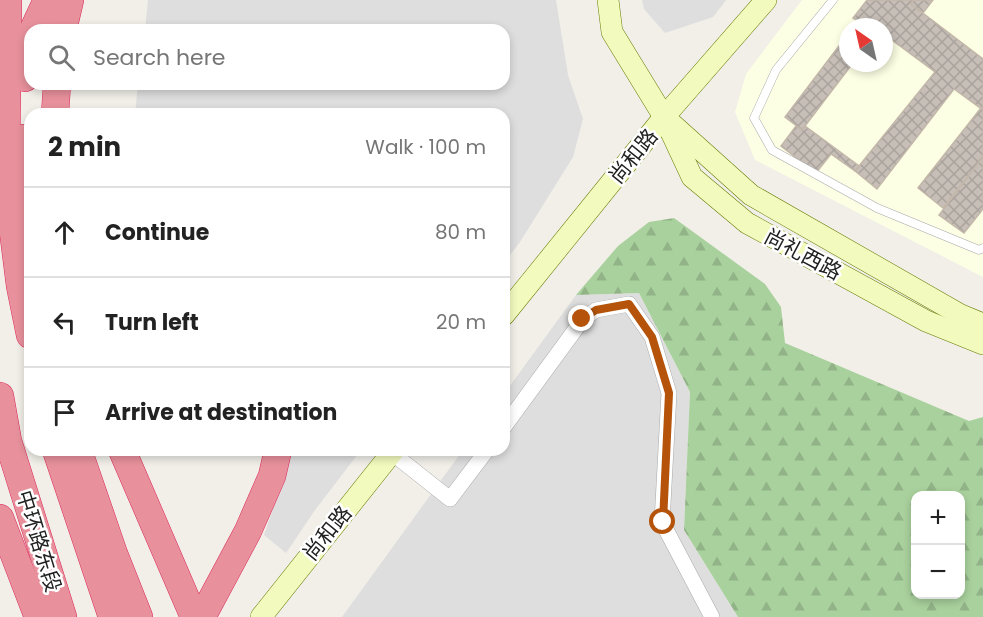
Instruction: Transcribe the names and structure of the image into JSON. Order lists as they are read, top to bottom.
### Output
{
  "streets": {
    "highway": ["中环路东段"],
    "street": ["尚和路", "尚礼西路"]
  },
  "crossings": [
    ["尚和路", "尚礼西路"]
  ],
  "north": "top left",
  "page": {
    "search": "Search here",
    "heading": ["2 min", "Walk · 100 m"],
    "list": [
      ["Continue", "80 m"],
      ["Turn left", "20 m"],
      "Arrive at destination"
    ],
    "map_buttons": ["+", "−"]
  }
}
